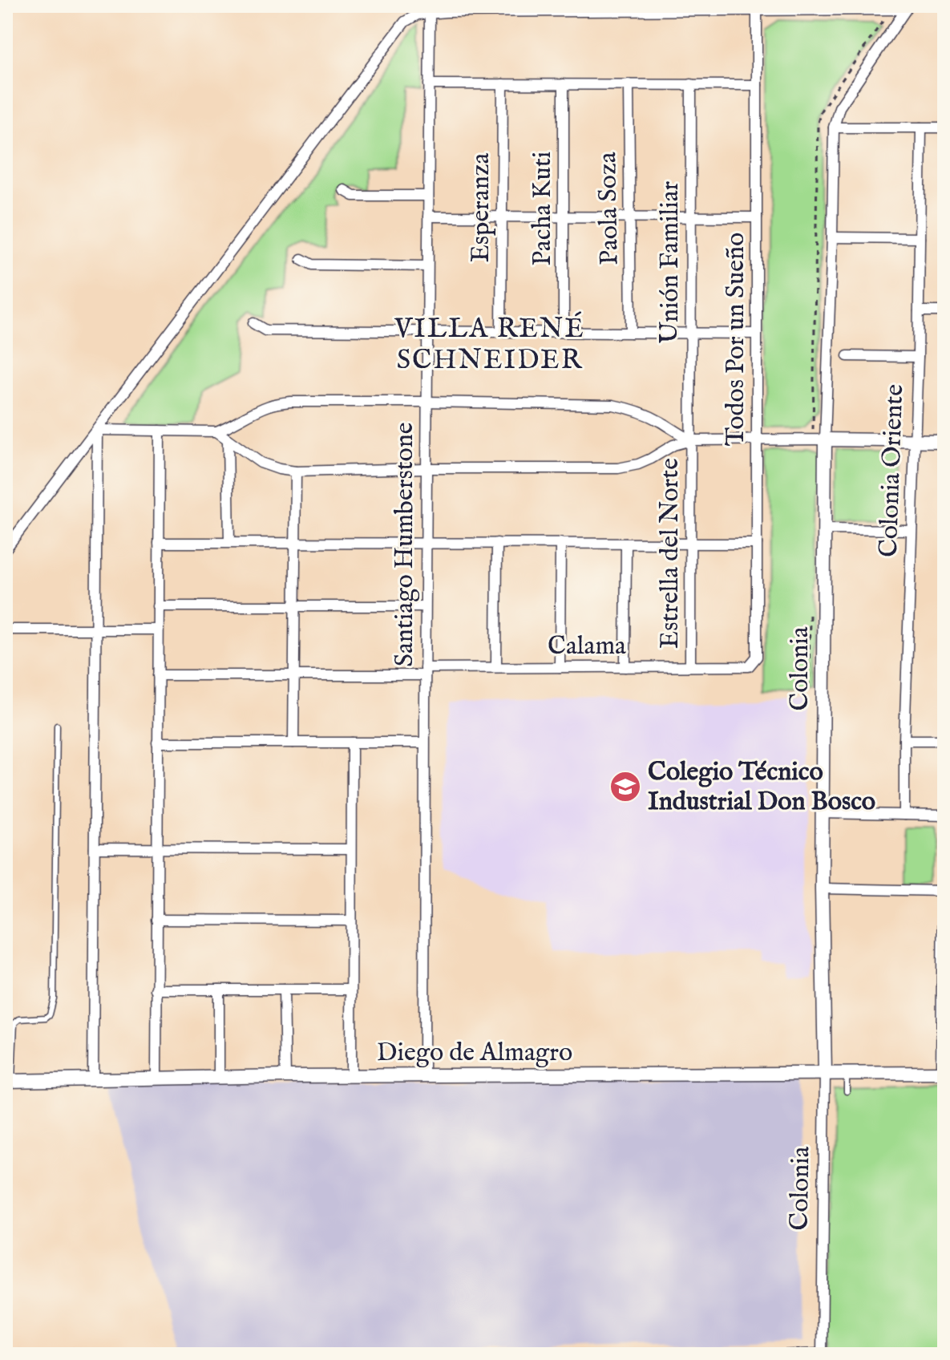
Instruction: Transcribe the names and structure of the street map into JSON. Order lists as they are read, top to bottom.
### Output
{
  "streets": {
    "street": [
      "Esperanza",
      "Pacha Kuti",
      "Paola Soza",
      "Unión Familiar",
      "Todos Por un Sueño",
      "Colonia Oriente",
      "Santiago Humberstone",
      "Estrella del Norte",
      "Calama",
      "Colonia",
      "Diego de Almagro"
    ]
  },
  "crossings": [
    ["Unión Familiar", "Estrella del Norte"],
    ["Todos Por un Sueño", "Calama"],
    ["Santiago Humberstone", "Calama"],
    ["Santiago Humberstone", "Diego de Almagro"],
    ["Estrella del Norte", "Calama"],
    ["Colonia", "Diego de Almagro"]
  ],
  "districts": ["VILLA RENÉ SCHNEIDER"],
  "places": {
    "school or university": ["Colegio Técnico Industrial Don Bosco"]
  }
}
